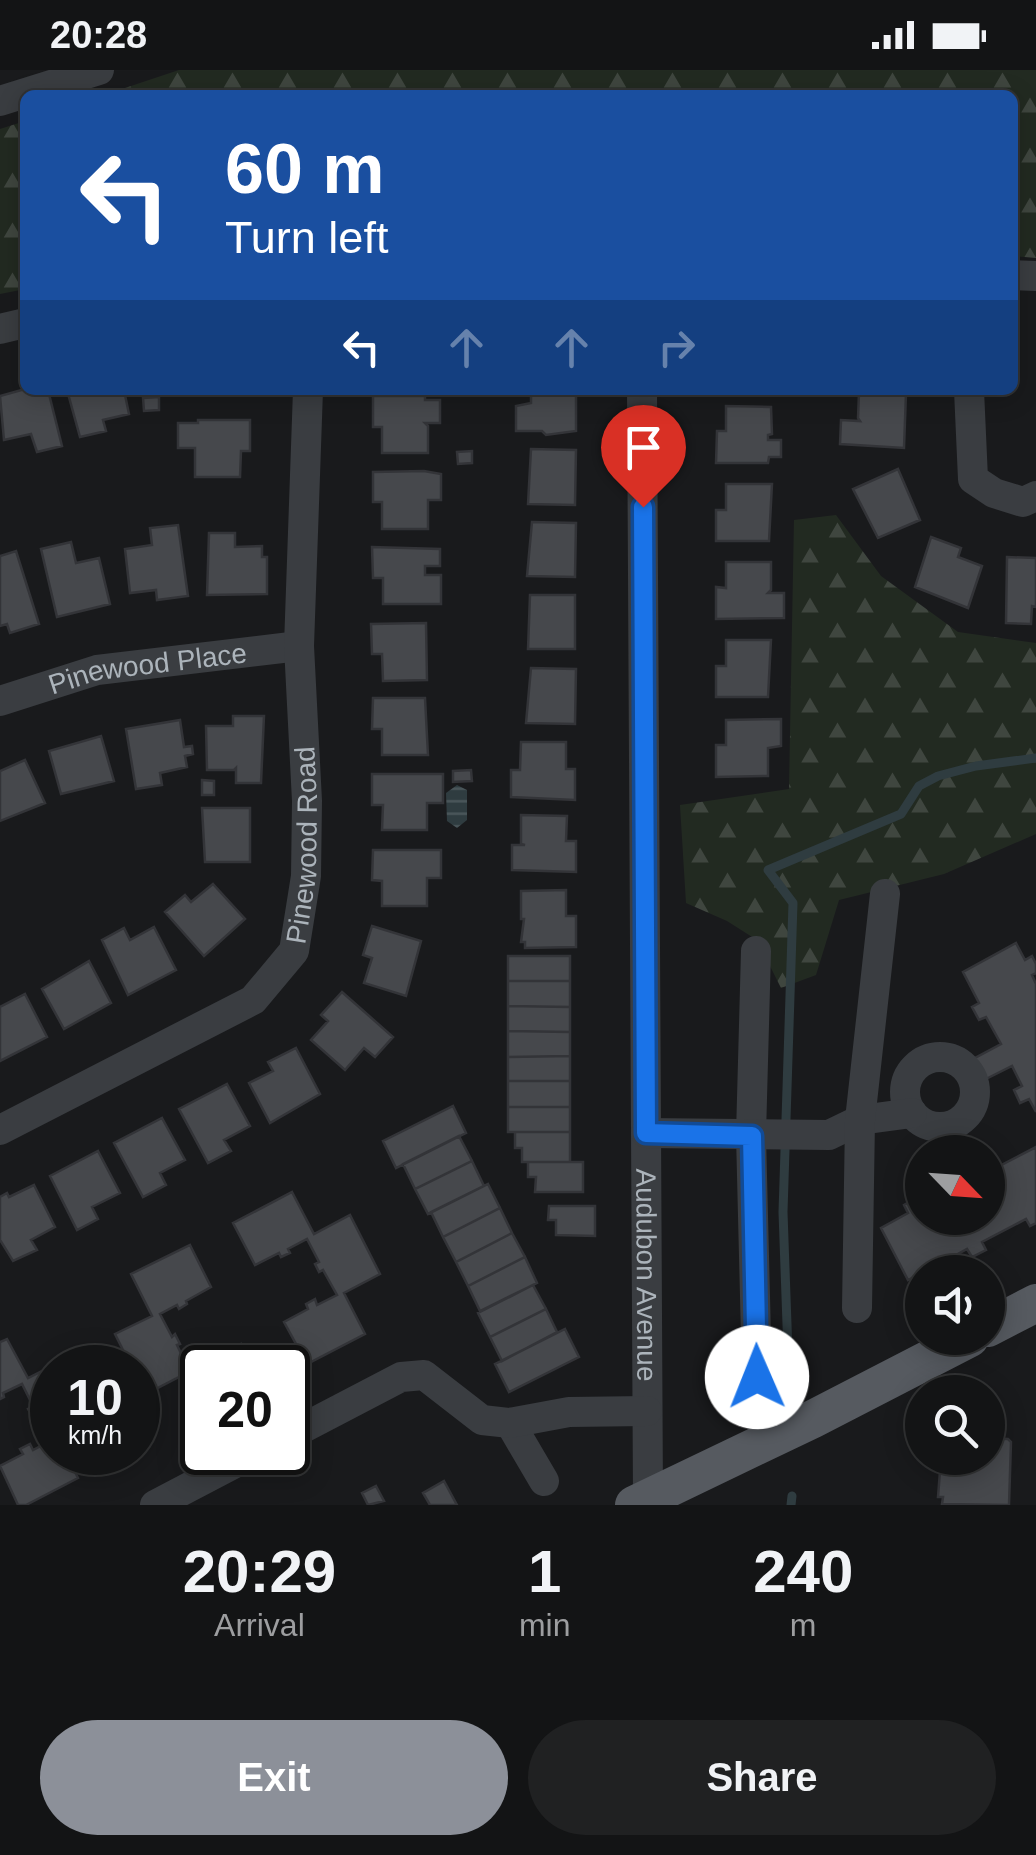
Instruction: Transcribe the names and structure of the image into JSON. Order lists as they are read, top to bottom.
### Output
{
  "streets": {
    "street": ["Pinewood Place", "Pinewood Road", "Audubon Avenue"]
  },
  "crossings": [
    ["Pinewood Place", "Pinewood Road"]
  ],
  "north": "bottom right",
  "page": {
    "status": "20:28",
    "turn": ["60 m", "Turn left"],
    "speed": "10 km/h",
    "limit": "20",
    "eta": [
      "20:29",
      "Arrival",
      "1",
      "min",
      "240",
      "m"
    ],
    "buttons": ["Exit", "Share"]
  }
}
